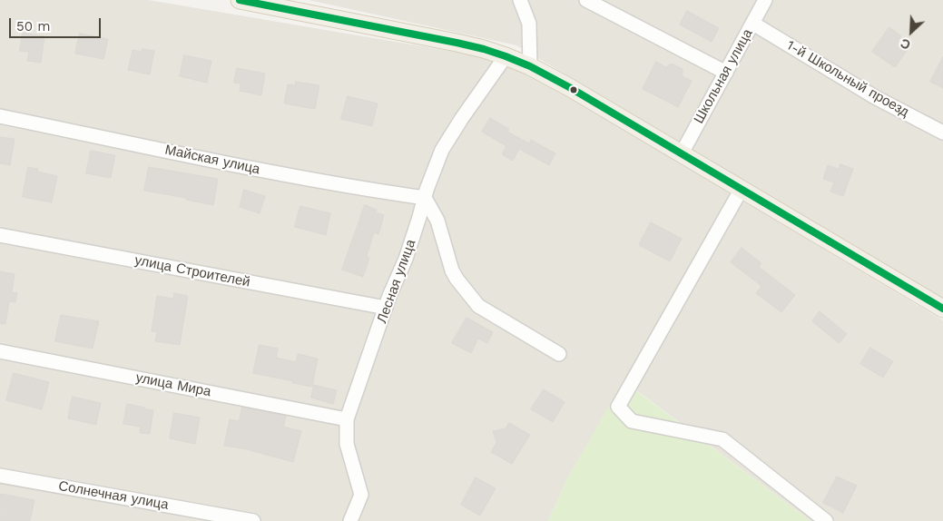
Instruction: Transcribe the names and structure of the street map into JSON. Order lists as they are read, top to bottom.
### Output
{
  "streets": {
    "street": [
      "Школьная улица",
      "1-й Школьный проезд",
      "Майская улица",
      "улица Строителей",
      "Лесная улица",
      "улица Мира",
      "Солнечная улица"
    ]
  },
  "crossings": [
    ["Школьная улица", "1-й Школьный проезд"],
    ["Майская улица", "Лесная улица"],
    ["улица Строителей", "Лесная улица"],
    ["Лесная улица", "улица Мира"]
  ],
  "scale_bar": "50 m",
  "north": "bottom left"
}
